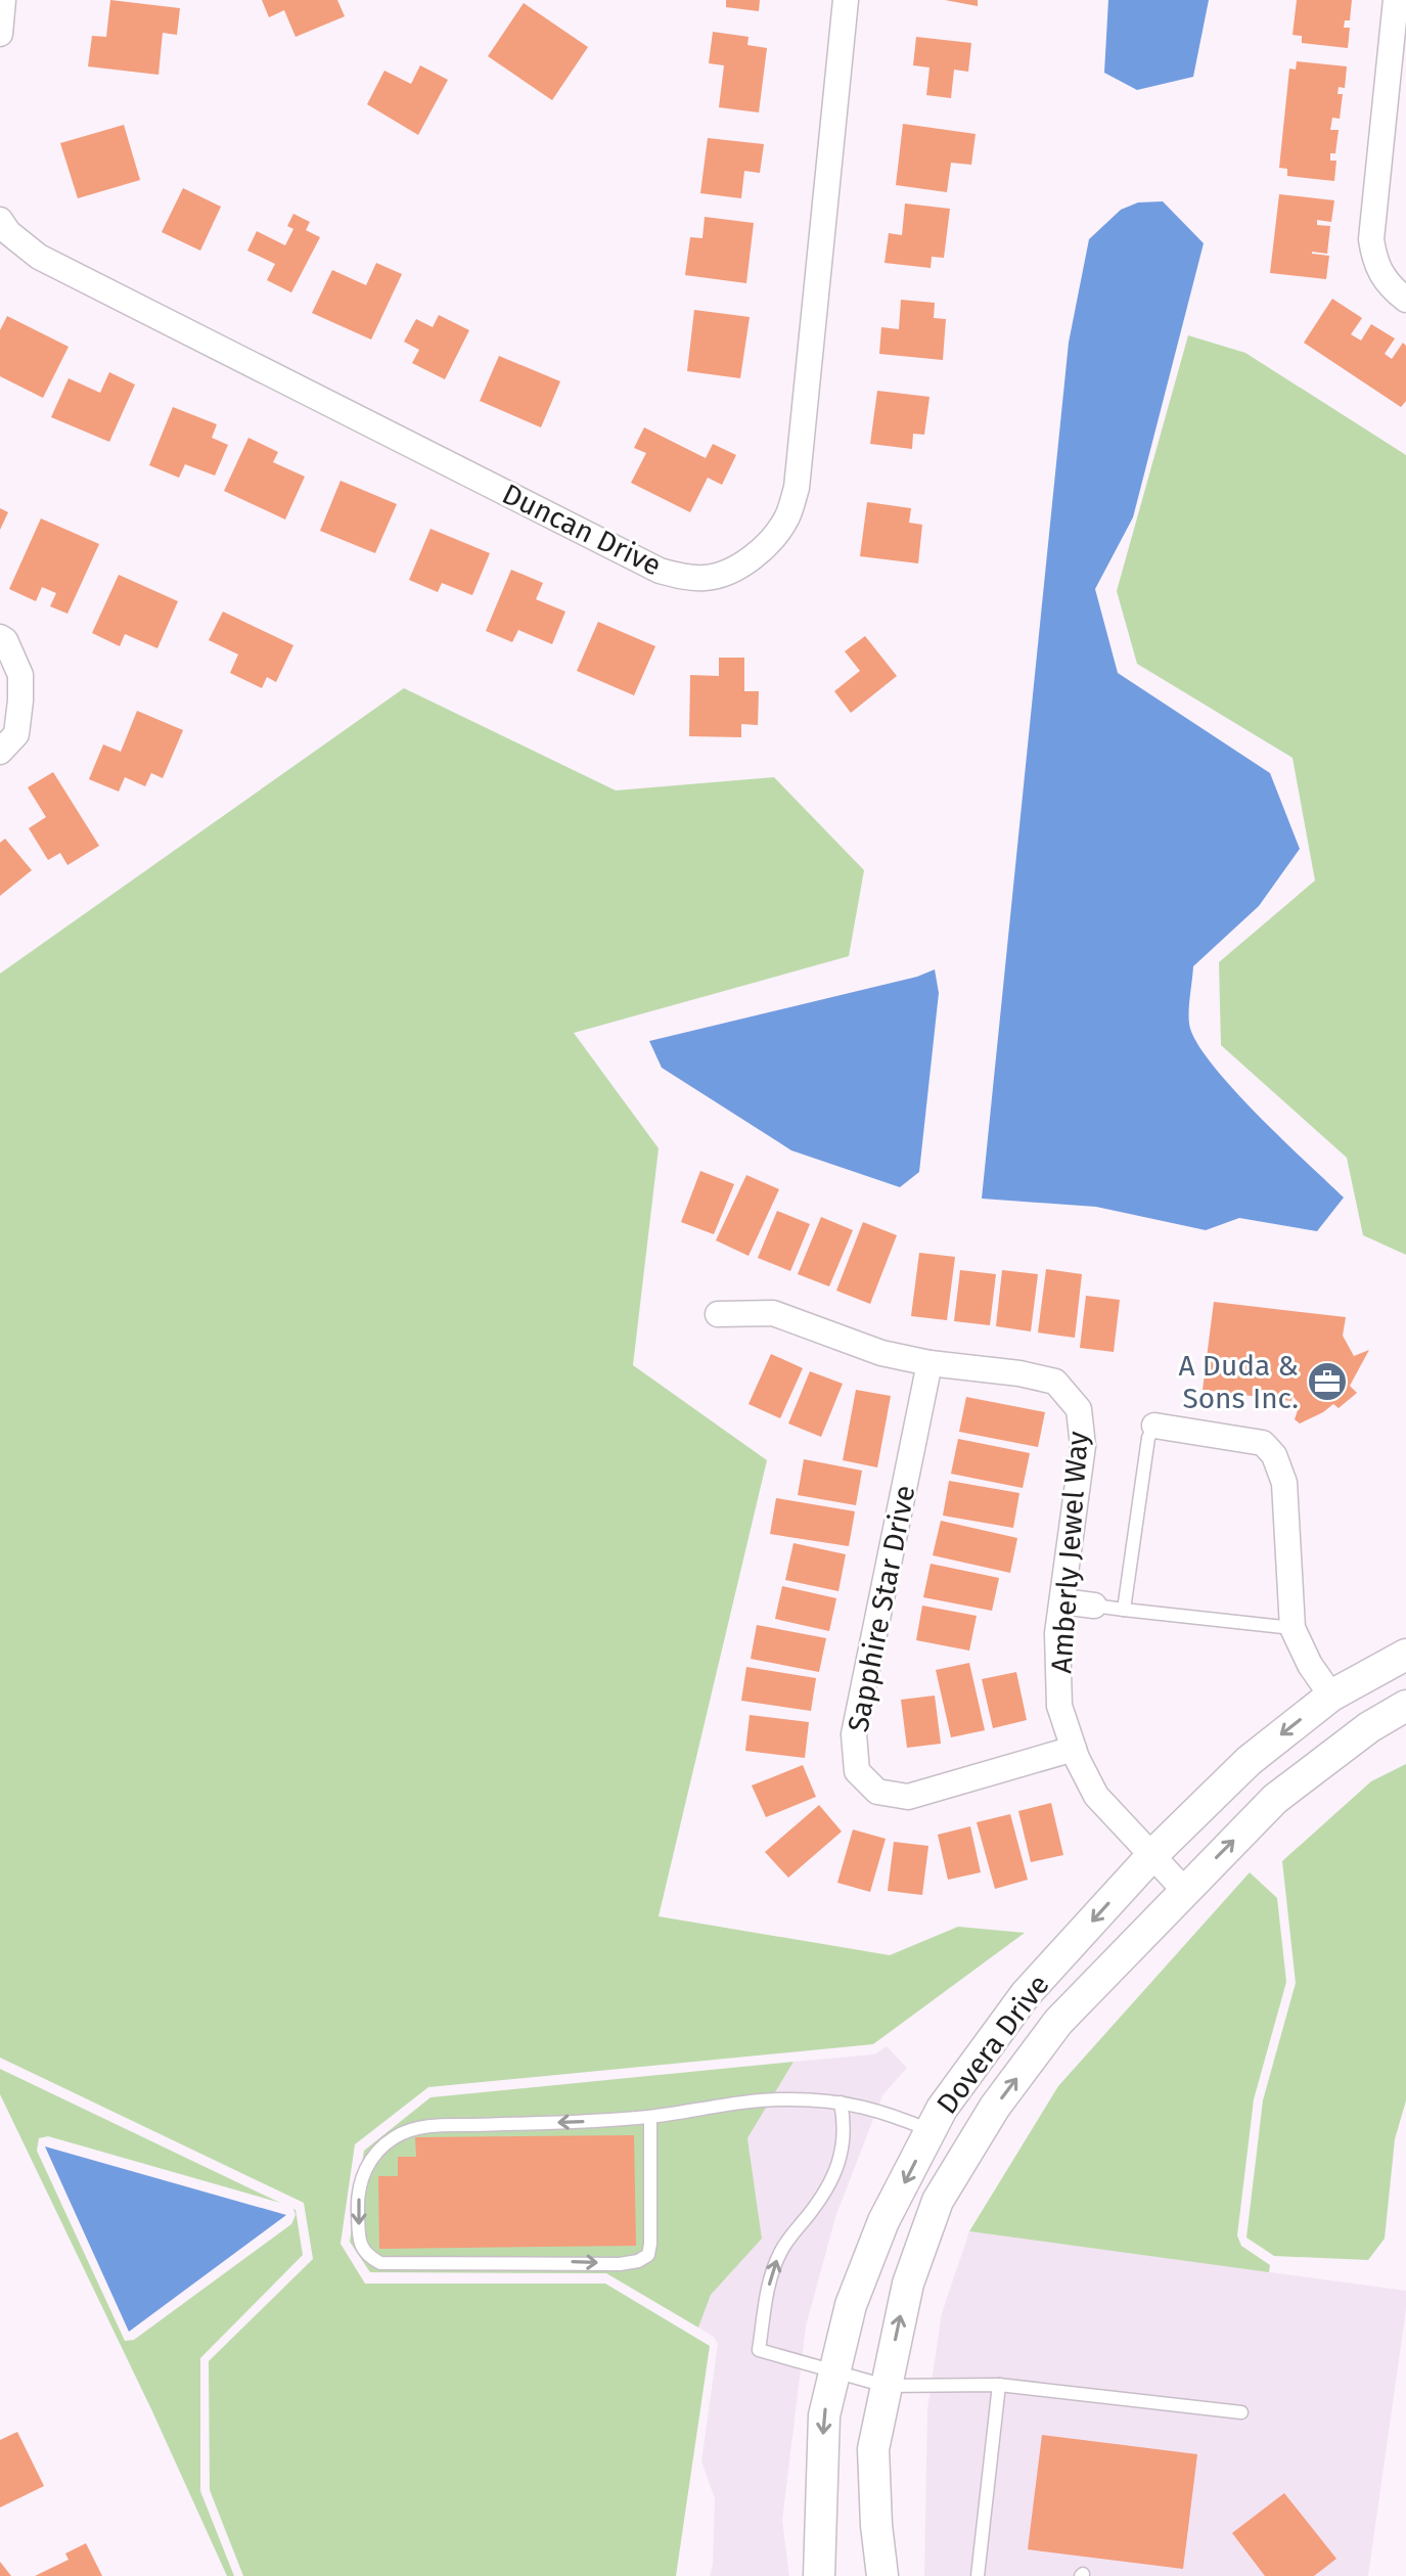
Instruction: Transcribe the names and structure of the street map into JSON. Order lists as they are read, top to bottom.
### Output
{
  "streets": {
    "street": [
      "Duncan Drive",
      "Amberly Jewel Way",
      "Sapphire Star Drive",
      "Dovera Drive"
    ]
  },
  "crossings": [
    ["Amberly Jewel Way", "Sapphire Star Drive"],
    ["Amberly Jewel Way", "Dovera Drive"]
  ],
  "places": {
    "office": ["A Duda & Sons Inc."]
  }
}
